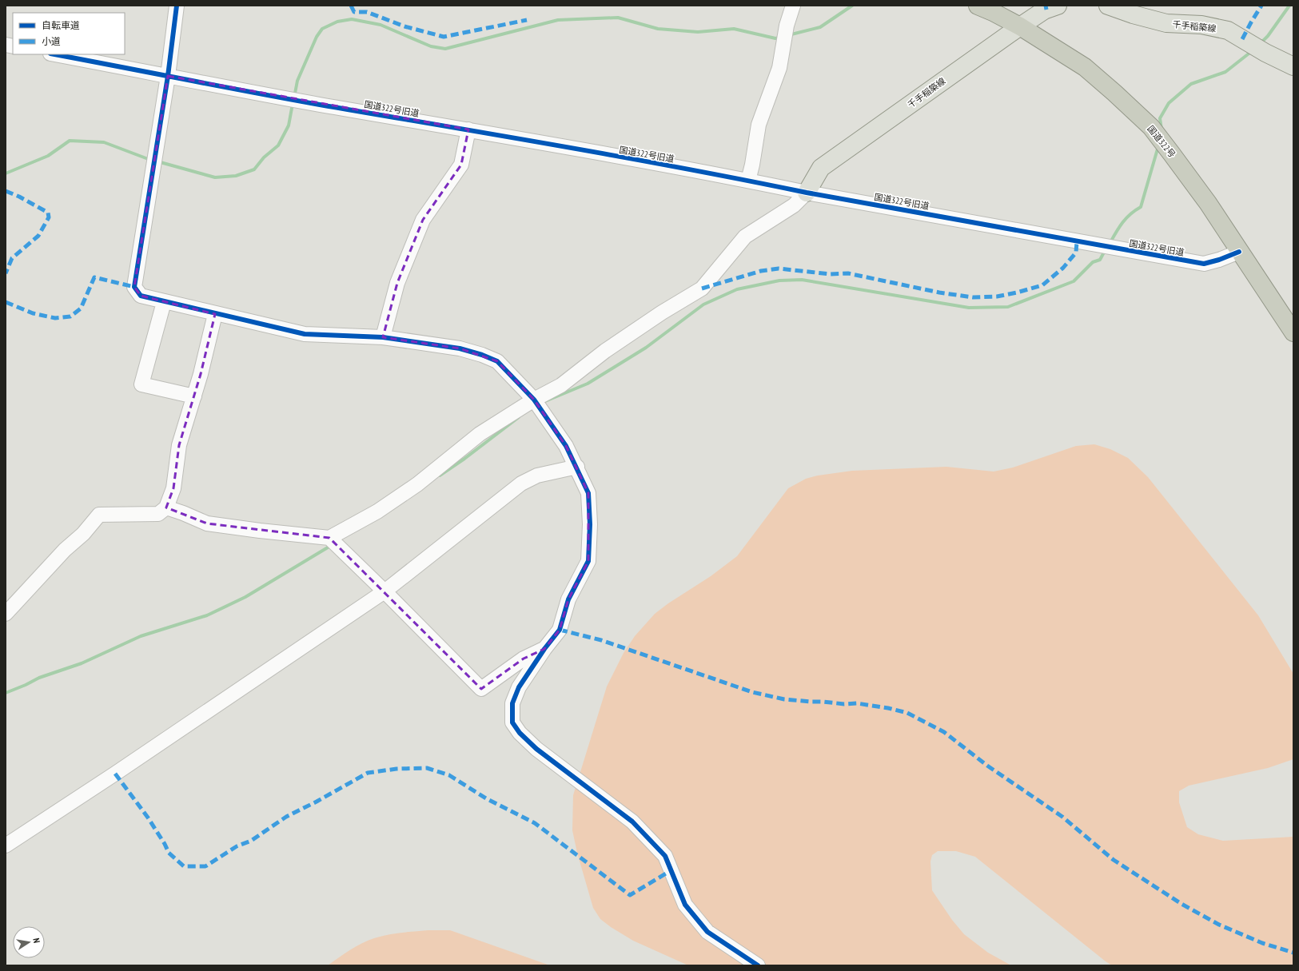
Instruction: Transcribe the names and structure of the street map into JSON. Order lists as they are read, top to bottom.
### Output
{
  "streets": {
    "highway": ["国道322号"],
    "main road": ["千手稲築線"],
    "street": ["国道322号旧道"]
  },
  "crossings": [
    ["千手稲築線", "国道322号旧道"],
    ["千手稲築線", "国道322号"],
    ["国道322号旧道", "国道322号"]
  ],
  "legend": ["自転車道", "小道"],
  "north": "right"
}
